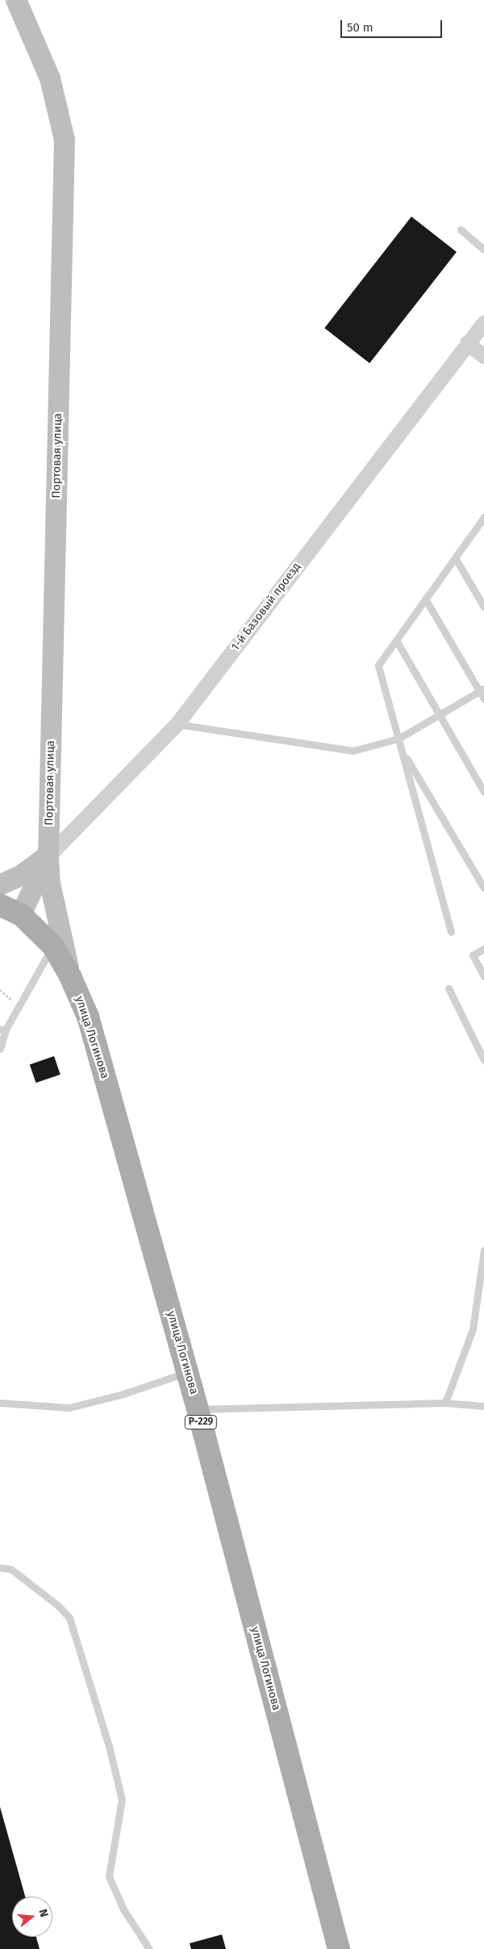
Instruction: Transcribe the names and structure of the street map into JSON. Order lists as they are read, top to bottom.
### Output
{
  "streets": {
    "main road": ["улица Логинова", "Р-229"],
    "street": ["Портовая улица", "1-й Базовый проезд"]
  },
  "crossings": [
    ["Портовая улица", "1-й Базовый проезд"],
    ["Портовая улица", "улица Логинова"]
  ],
  "scale_bar": "50 m",
  "north": "right"
}
